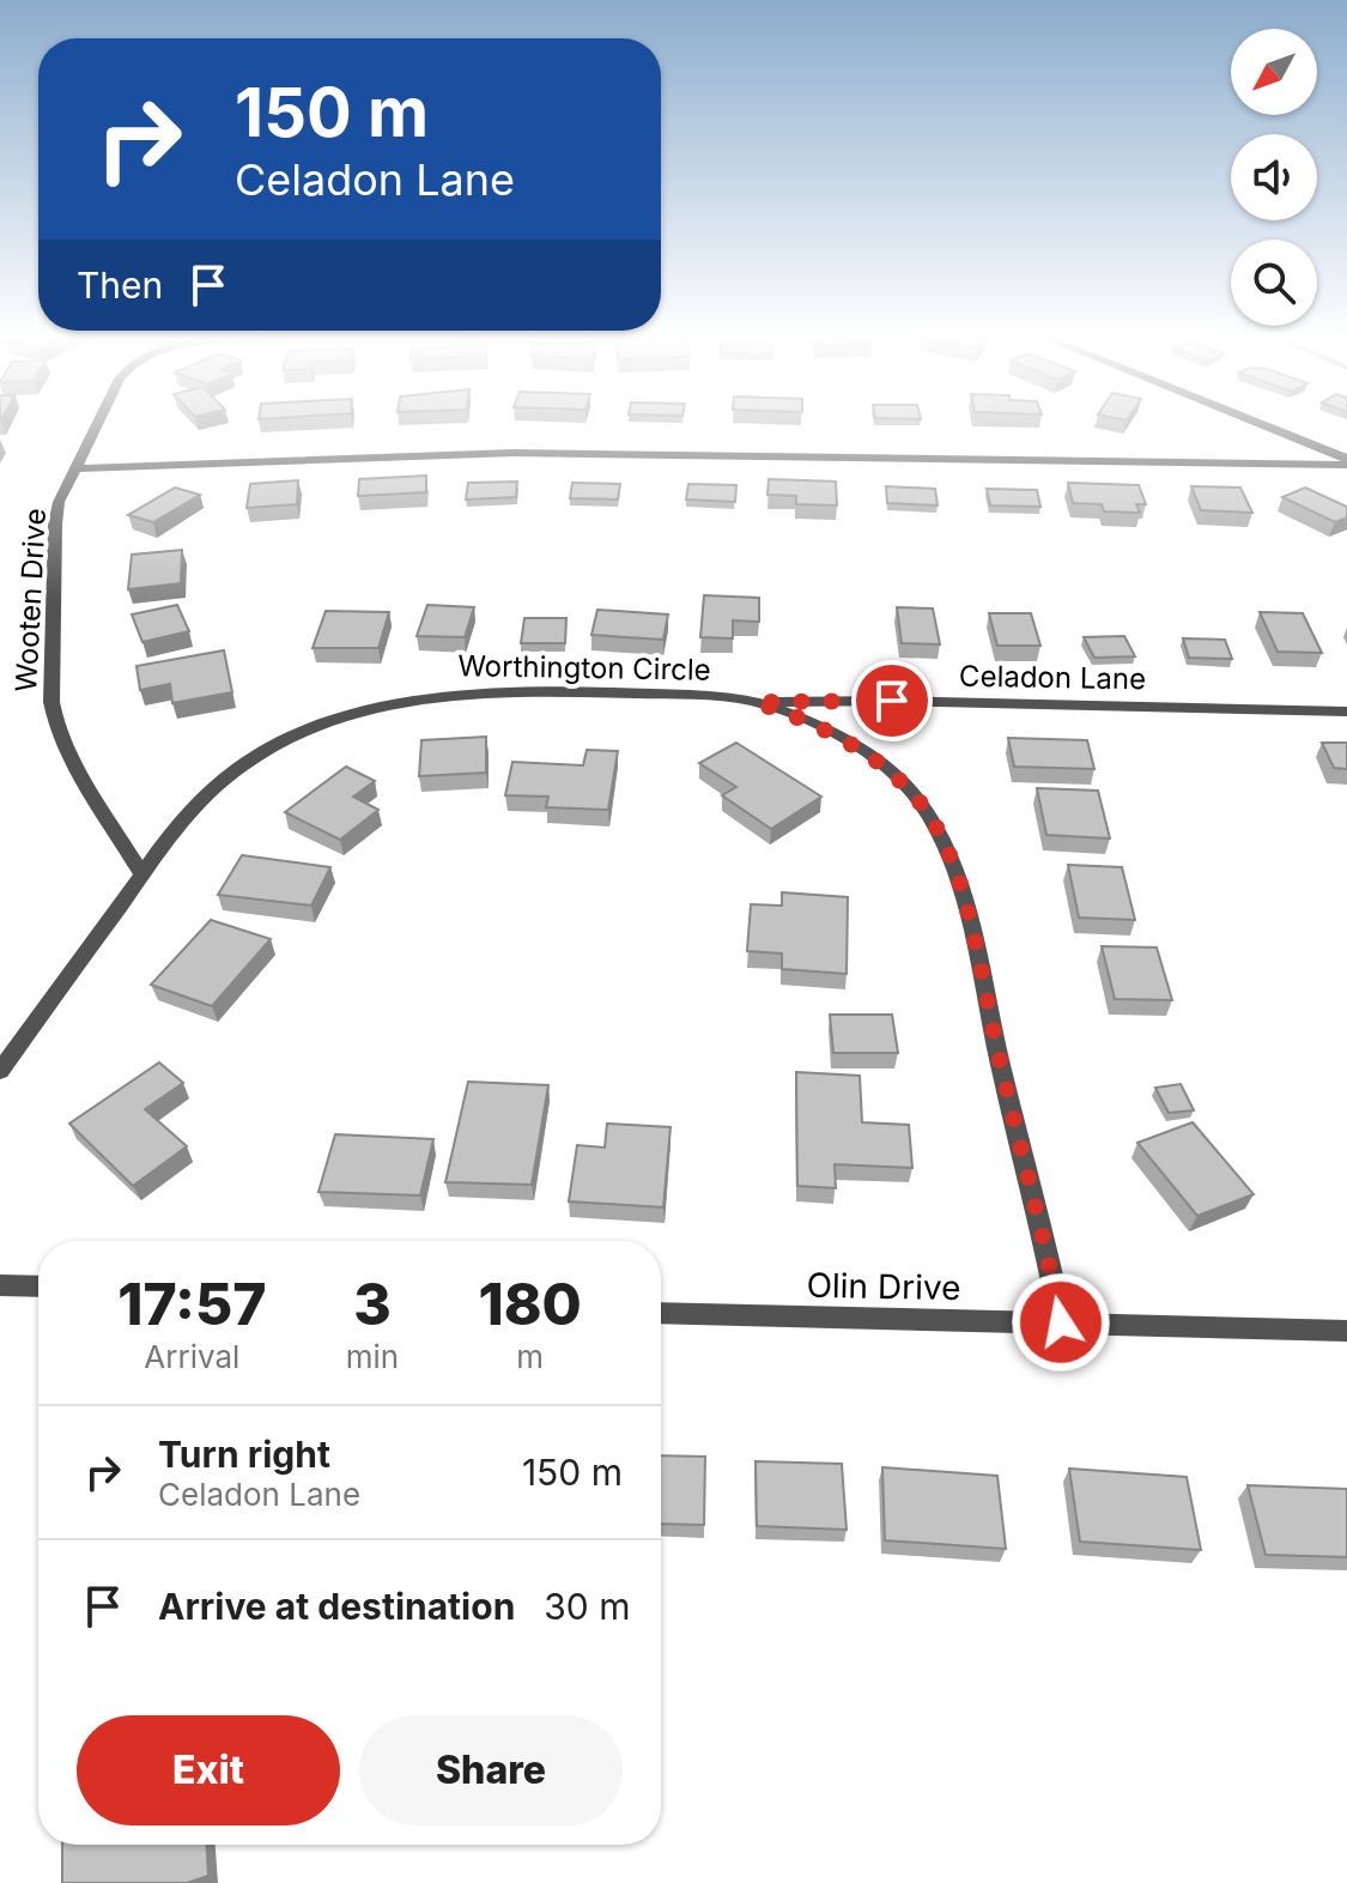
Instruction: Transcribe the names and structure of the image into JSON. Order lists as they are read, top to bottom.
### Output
{
  "streets": {
    "street": [
      "Wooten Drive",
      "Worthington Circle",
      "Celadon Lane",
      "Olin Drive"
    ]
  },
  "crossings": [
    ["Wooten Drive", "Worthington Circle"],
    ["Worthington Circle", "Celadon Lane"],
    ["Worthington Circle", "Olin Drive"]
  ],
  "north": "bottom left",
  "page": {
    "turn": ["150 m", "Celadon Lane"],
    "then": "Then",
    "eta": [
      "17:57",
      "Arrival",
      "3",
      "min",
      "180",
      "m"
    ],
    "list": [
      {
        "name": "Turn right",
        "note": "Celadon Lane",
        "value": "150 m"
      },
      {
        "name": "Arrive at destination",
        "value": "30 m"
      }
    ],
    "buttons": ["Exit", "Share"]
  }
}
